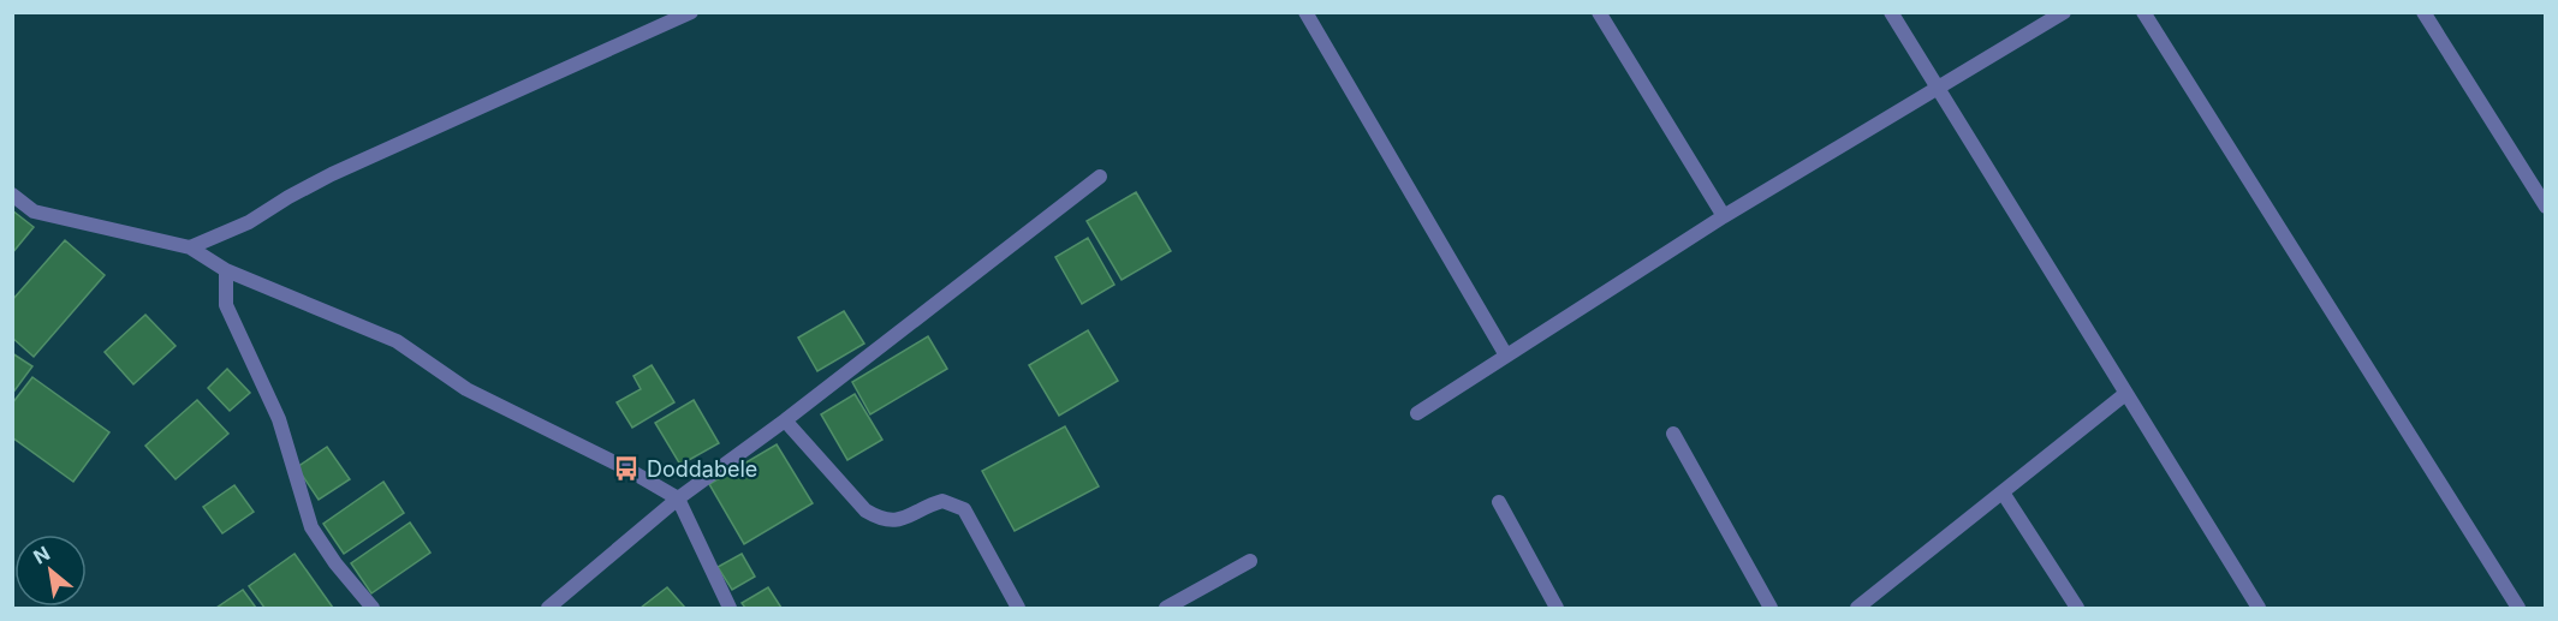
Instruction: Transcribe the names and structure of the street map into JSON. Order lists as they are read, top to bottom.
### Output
{
  "places": {
    "bus stop": ["Doddabele"]
  },
  "north": "top left"
}
